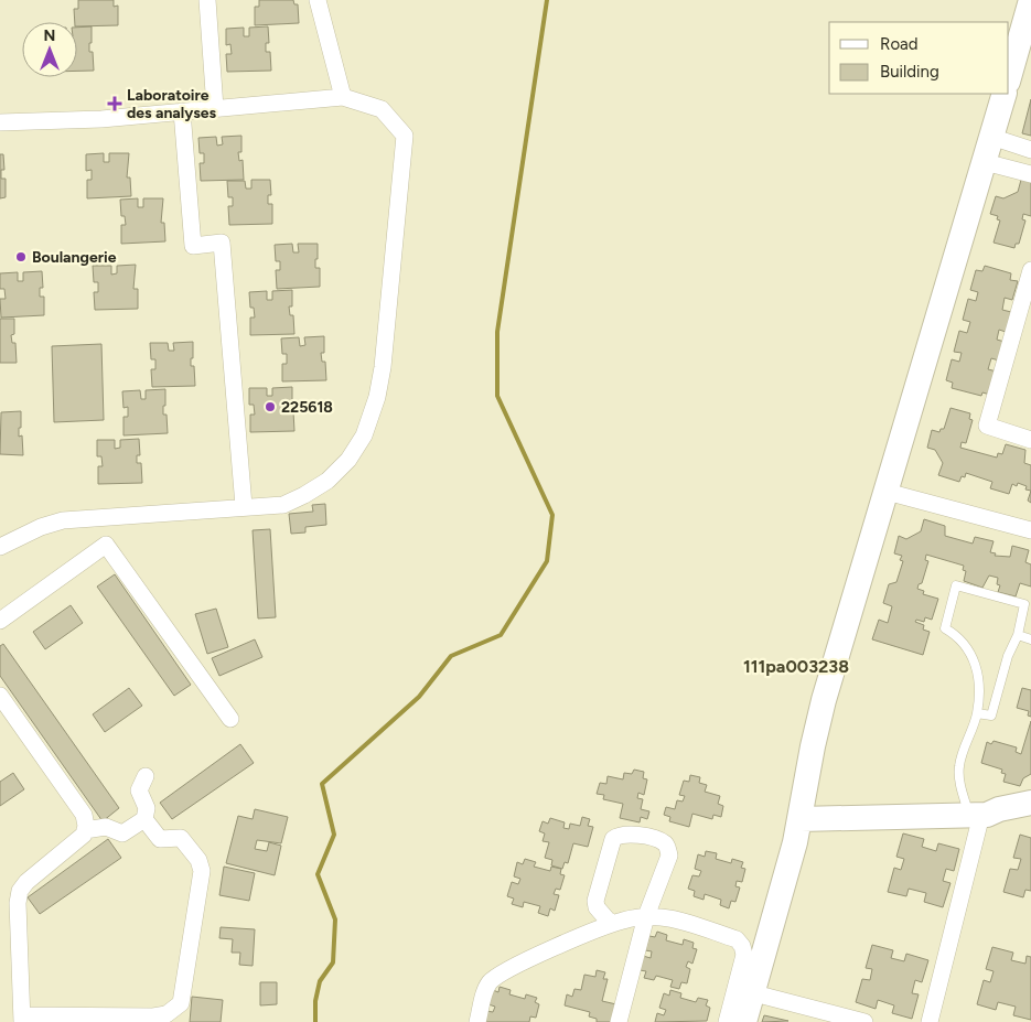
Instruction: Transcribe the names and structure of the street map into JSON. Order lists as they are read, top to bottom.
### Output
{
  "districts": ["111pa003238"],
  "places": {
    "health": ["Laboratoire des analyses"],
    "other": ["Boulangerie", "225618"]
  },
  "legend": ["Road", "Building"],
  "north": "top"
}
